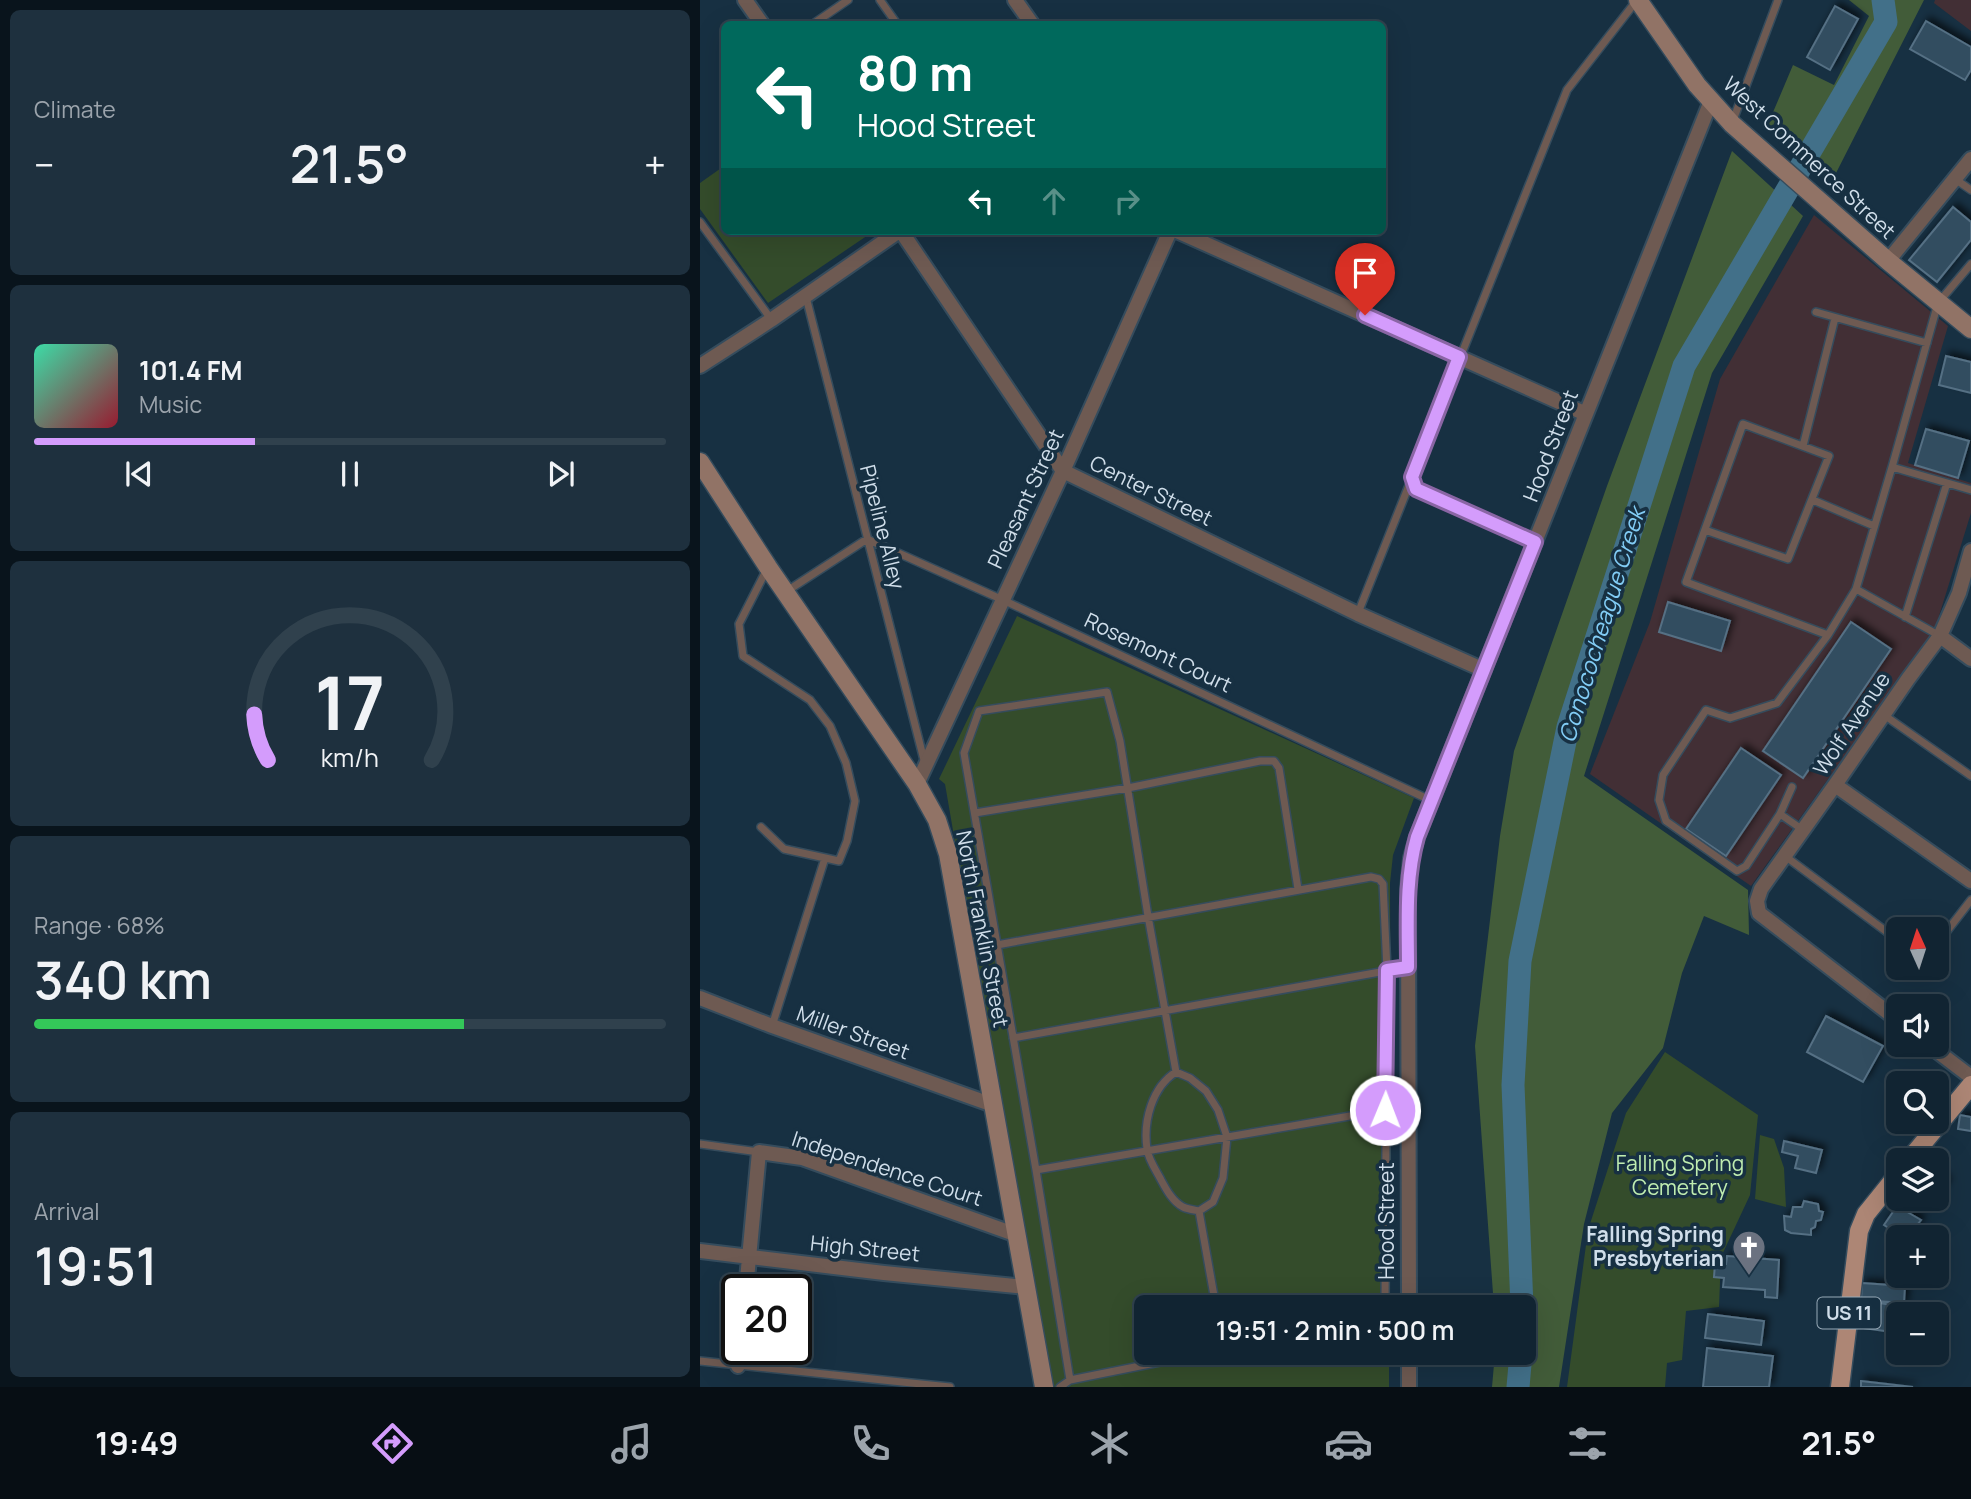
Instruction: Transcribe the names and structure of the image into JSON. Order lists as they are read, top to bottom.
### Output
{
  "streets": {
    "main road": ["US 11"],
    "street": [
      "West Commerce Street",
      "Hood Street",
      "Center Street",
      "Pleasant Street",
      "Wolf Avenue",
      "North Franklin Street",
      "Miller Street",
      "Independence Court",
      "High Street"
    ],
    "lane": ["Pipeline Alley", "Rosemont Court"]
  },
  "crossings": [
    ["West Commerce Street", "Hood Street"],
    ["Hood Street", "Center Street"],
    ["Hood Street", "Rosemont Court"],
    ["Center Street", "Pleasant Street"],
    ["Pleasant Street", "Pipeline Alley"],
    ["Pleasant Street", "Rosemont Court"],
    ["Pleasant Street", "North Franklin Street"],
    ["Pipeline Alley", "Rosemont Court"],
    ["North Franklin Street", "Miller Street"],
    ["North Franklin Street", "Independence Court"],
    ["North Franklin Street", "High Street"]
  ],
  "water": ["Conococheague Creek"],
  "parks": ["Falling Spring Cemetery"],
  "places": {
    "church": ["Falling Spring Presbyterian"]
  },
  "north": "top",
  "page": {
    "tile": [
      "Climate",
      ["Range · 68%", "340 km"],
      ["Arrival", "19:51"]
    ],
    "turn": ["80 m", "Hood Street"],
    "heat": ["−", "21.5°", "+"],
    "song": ["101.4 FM", "Music"],
    "map_buttons": ["+", "−"],
    "limit": "20",
    "trip": "19:51 · 2 min · 500 m",
    "tabs": ["19:49", "21.5°"],
    "gauge": ["17", "km/h"]
  }
}
